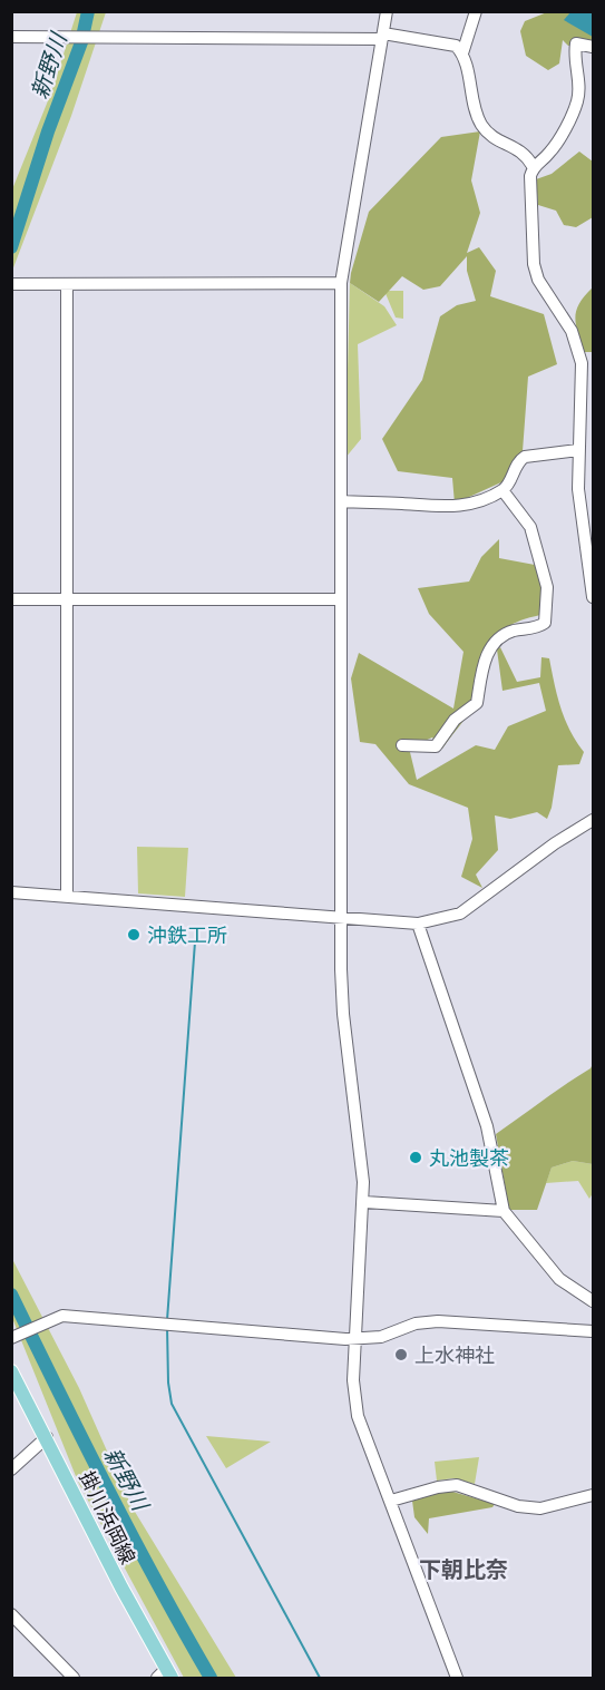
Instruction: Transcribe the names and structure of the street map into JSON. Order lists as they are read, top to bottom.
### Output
{
  "streets": {
    "main road": ["掛川浜岡線"]
  },
  "districts": ["下朝比奈"],
  "water": ["新野川"],
  "places": ["沖鉄工所", "丸池製茶", "上水神社"]
}
